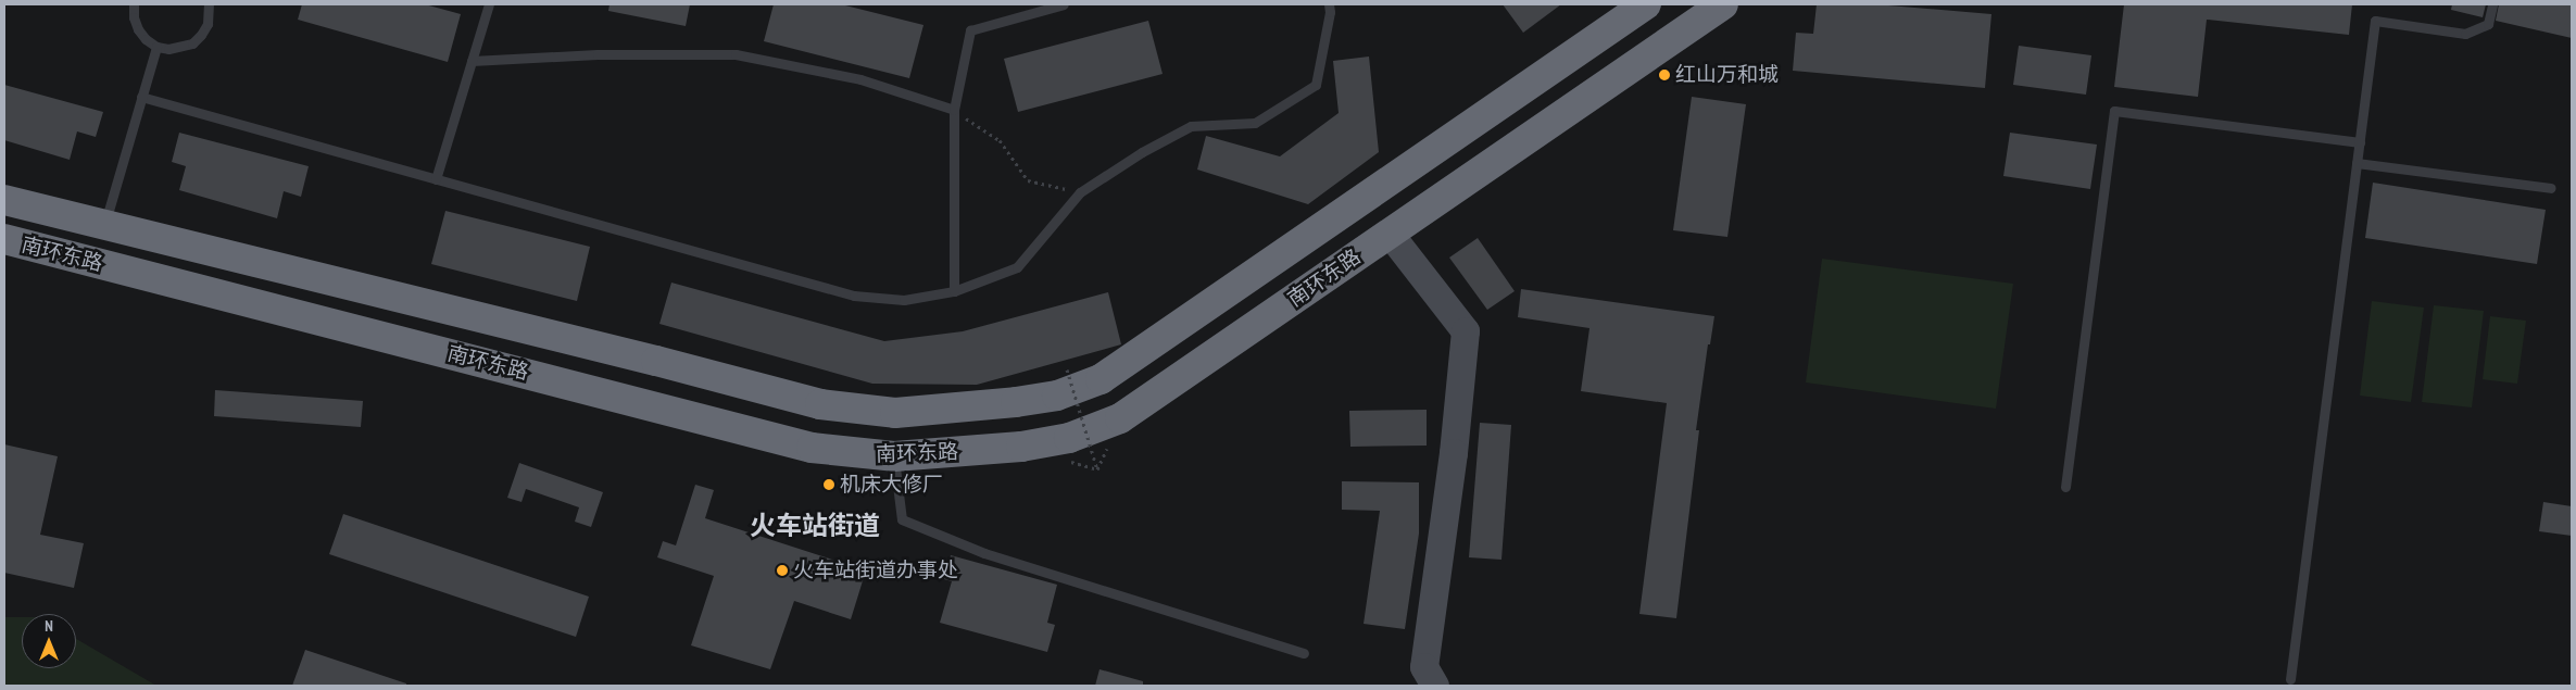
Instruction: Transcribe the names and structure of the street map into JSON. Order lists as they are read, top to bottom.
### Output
{
  "streets": {
    "highway": ["南环东路"]
  },
  "districts": ["火车站街道"],
  "places": ["红山万和城", "机床大修厂", "火车站街道办事处"],
  "north": "top"
}
